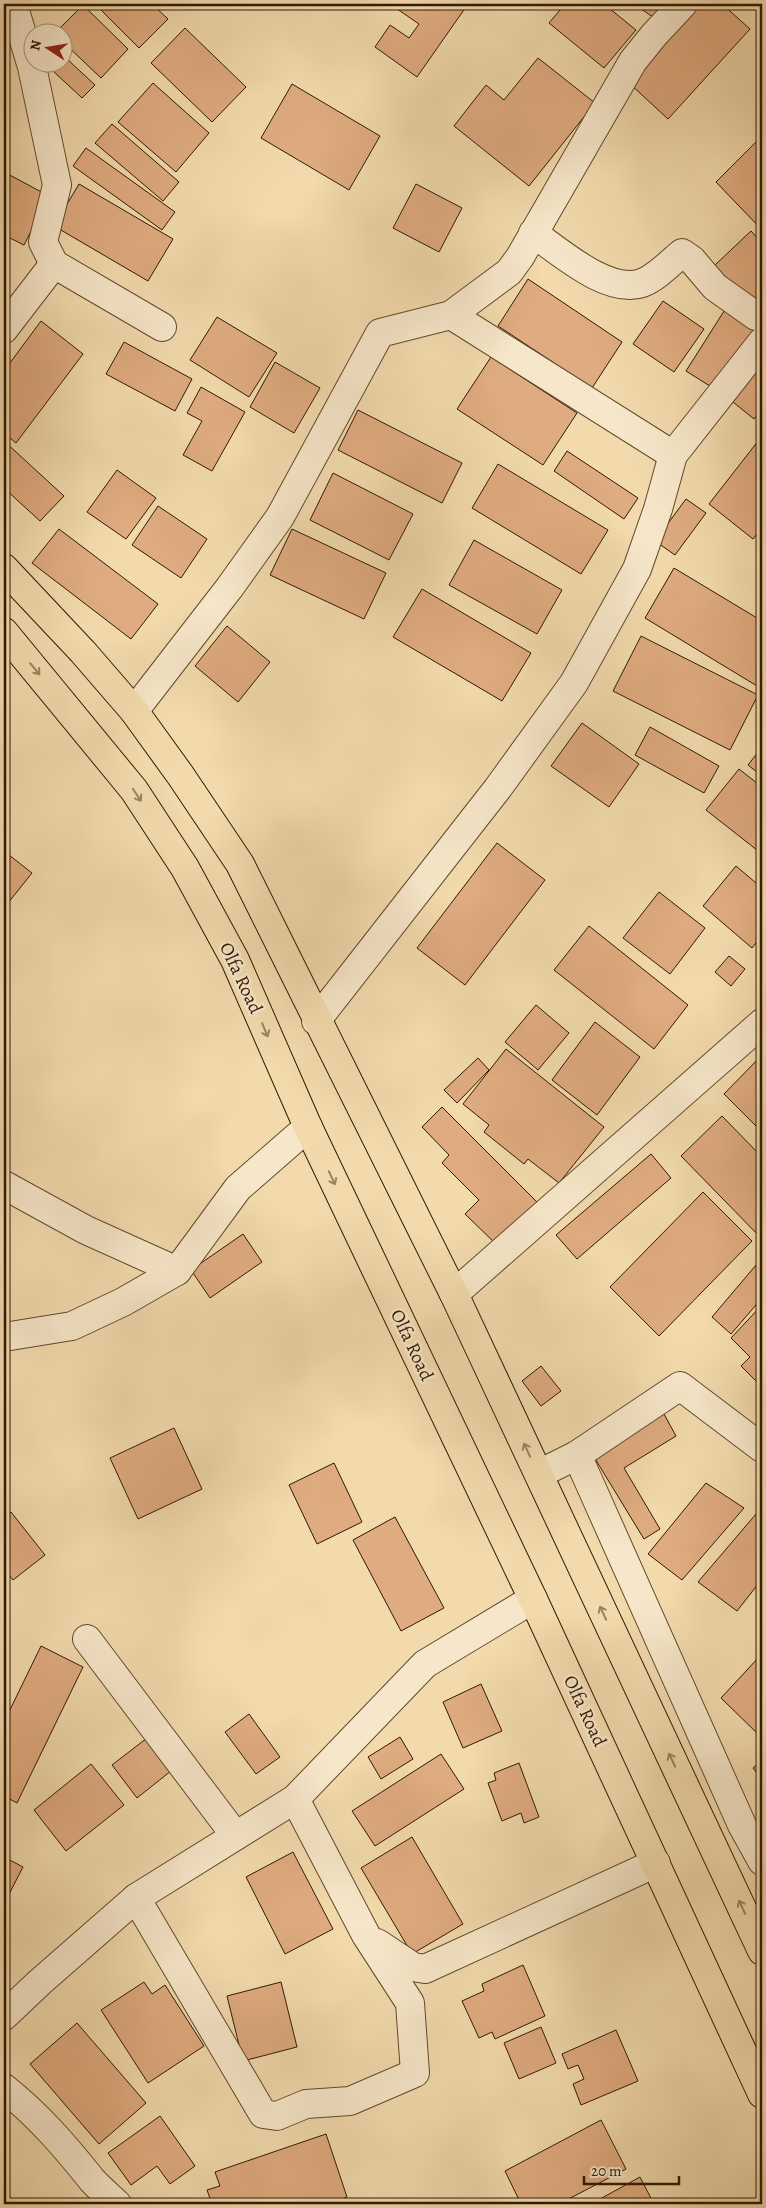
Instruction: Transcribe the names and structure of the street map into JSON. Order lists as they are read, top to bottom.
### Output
{
  "streets": {
    "main road": ["Olfa Road"]
  },
  "scale_bar": "20 m",
  "north": "left"
}
